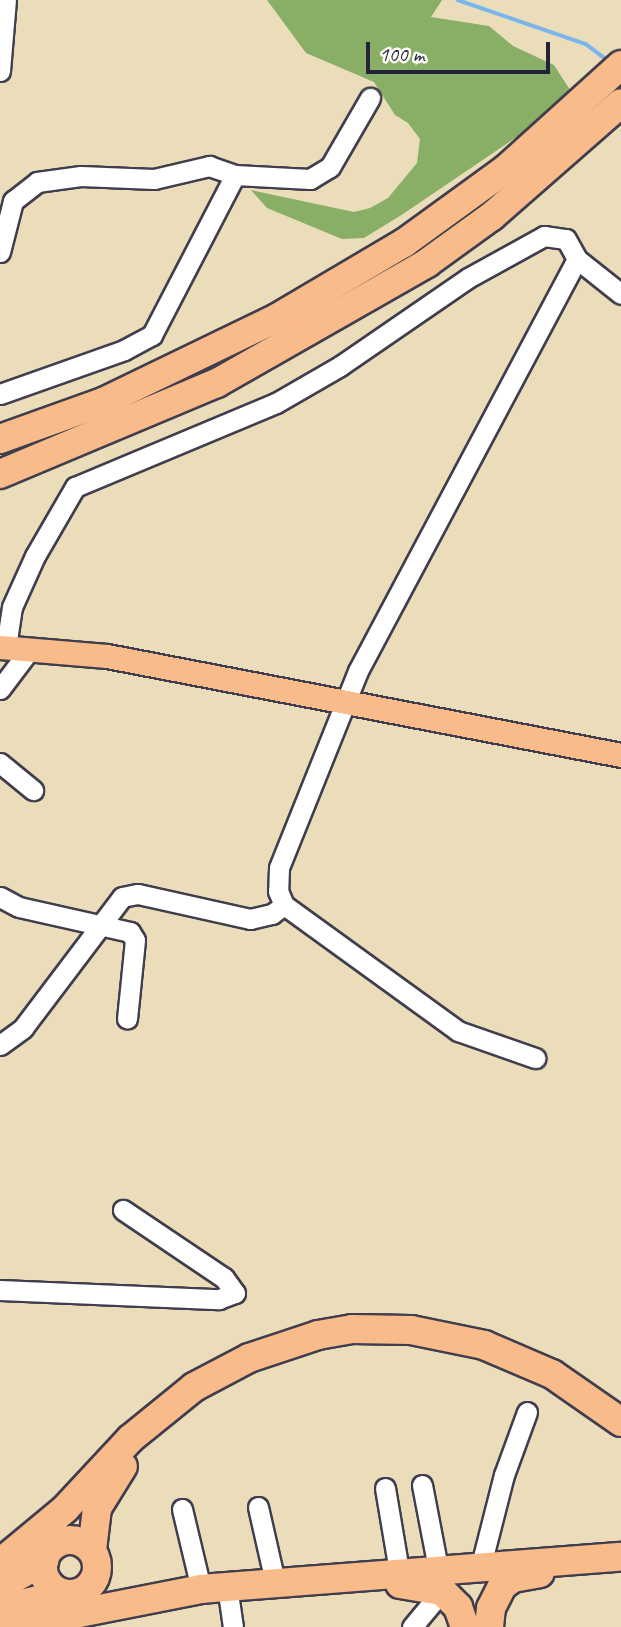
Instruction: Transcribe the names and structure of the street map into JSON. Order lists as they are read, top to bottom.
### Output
{
  "scale_bar": "100 m"
}
